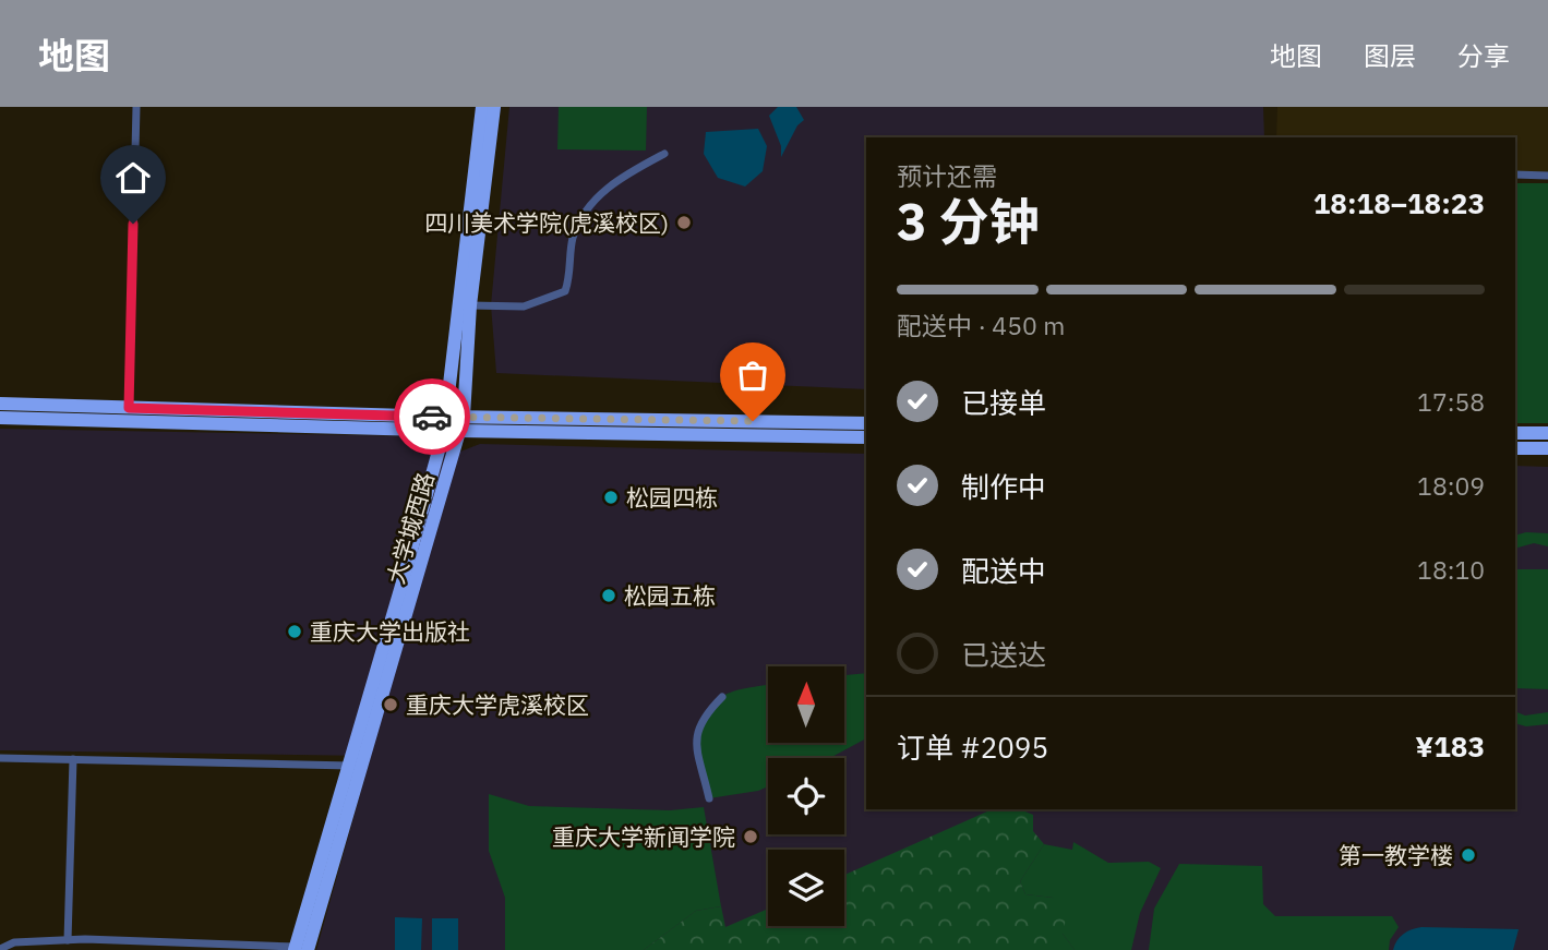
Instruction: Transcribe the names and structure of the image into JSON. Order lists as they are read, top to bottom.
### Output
{
  "streets": {
    "main road": ["大学城西路"]
  },
  "places": [
    "四川美术学院(虎溪校区)",
    "松园四栋",
    "松园五栋",
    "重庆大学出版社",
    "重庆大学虎溪校区",
    "重庆大学新闻学院",
    "第一教学楼"
  ],
  "north": "top",
  "page": {
    "header": "地图",
    "nav": ["地图", "图层", "分享"],
    "heading": ["3 分钟", "预计还需", "18:18–18:23"],
    "panel": ["订单 #2095", "¥183"],
    "bar": "配送中 · 450 m",
    "list": [
      ["已接单", "17:58"],
      ["制作中", "18:09"],
      ["配送中", "18:10"],
      "已送达"
    ]
  }
}
